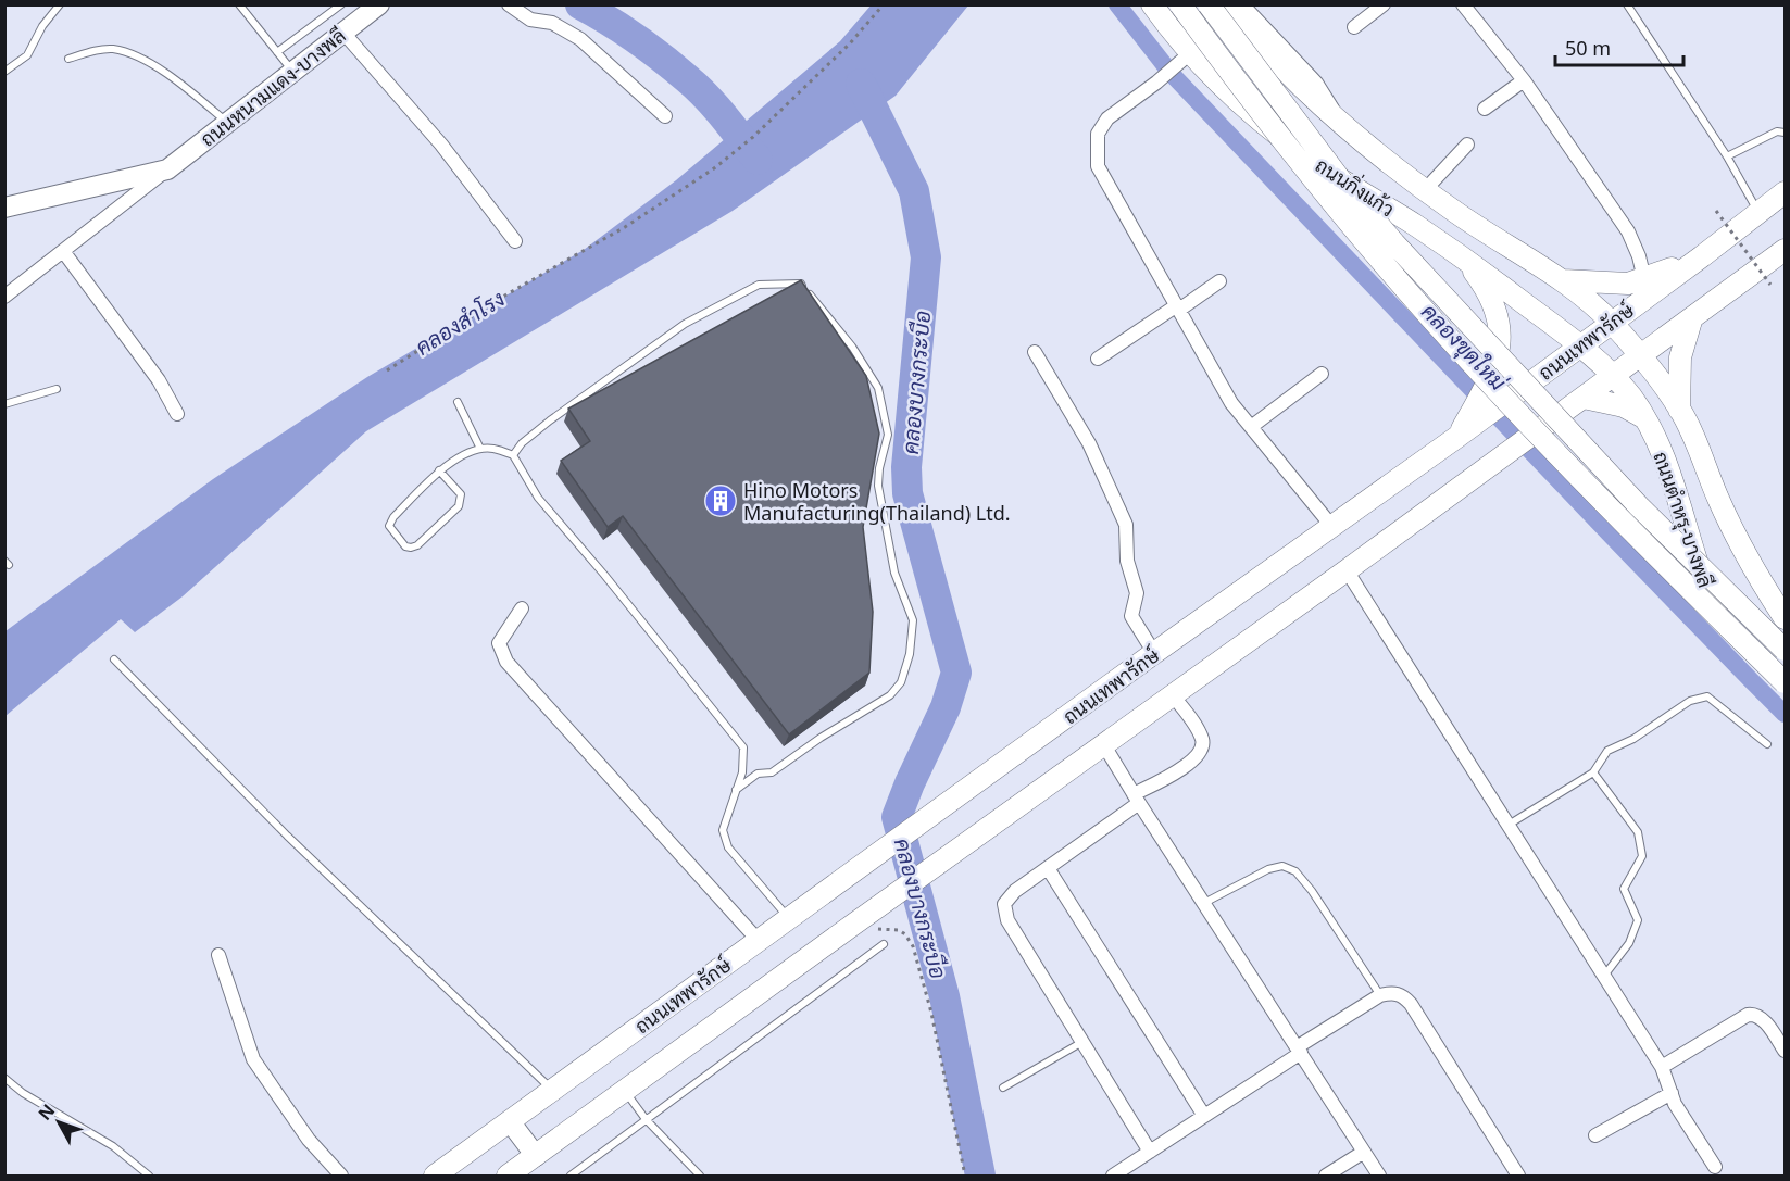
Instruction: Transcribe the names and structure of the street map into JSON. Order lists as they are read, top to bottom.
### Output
{
  "streets": {
    "main road": [
      "ถนนหนามแดง-บางพลี",
      "ถนนกิ่งแก้ว",
      "ถนนเทพารักษ์",
      "ถนนตำหรุ-บางพลี"
    ]
  },
  "crossings": [
    ["ถนนกิ่งแก้ว", "ถนนเทพารักษ์"],
    ["ถนนกิ่งแก้ว", "ถนนตำหรุ-บางพลี"],
    ["ถนนเทพารักษ์", "ถนนตำหรุ-บางพลี"]
  ],
  "water": ["คลองสำโรง", "คลองขุดใหม่", "คลองบางกระบือ"],
  "places": {
    "building": ["Hino Motors Manufacturing(Thailand) Ltd."]
  },
  "scale_bar": "50 m",
  "north": "top left"
}
